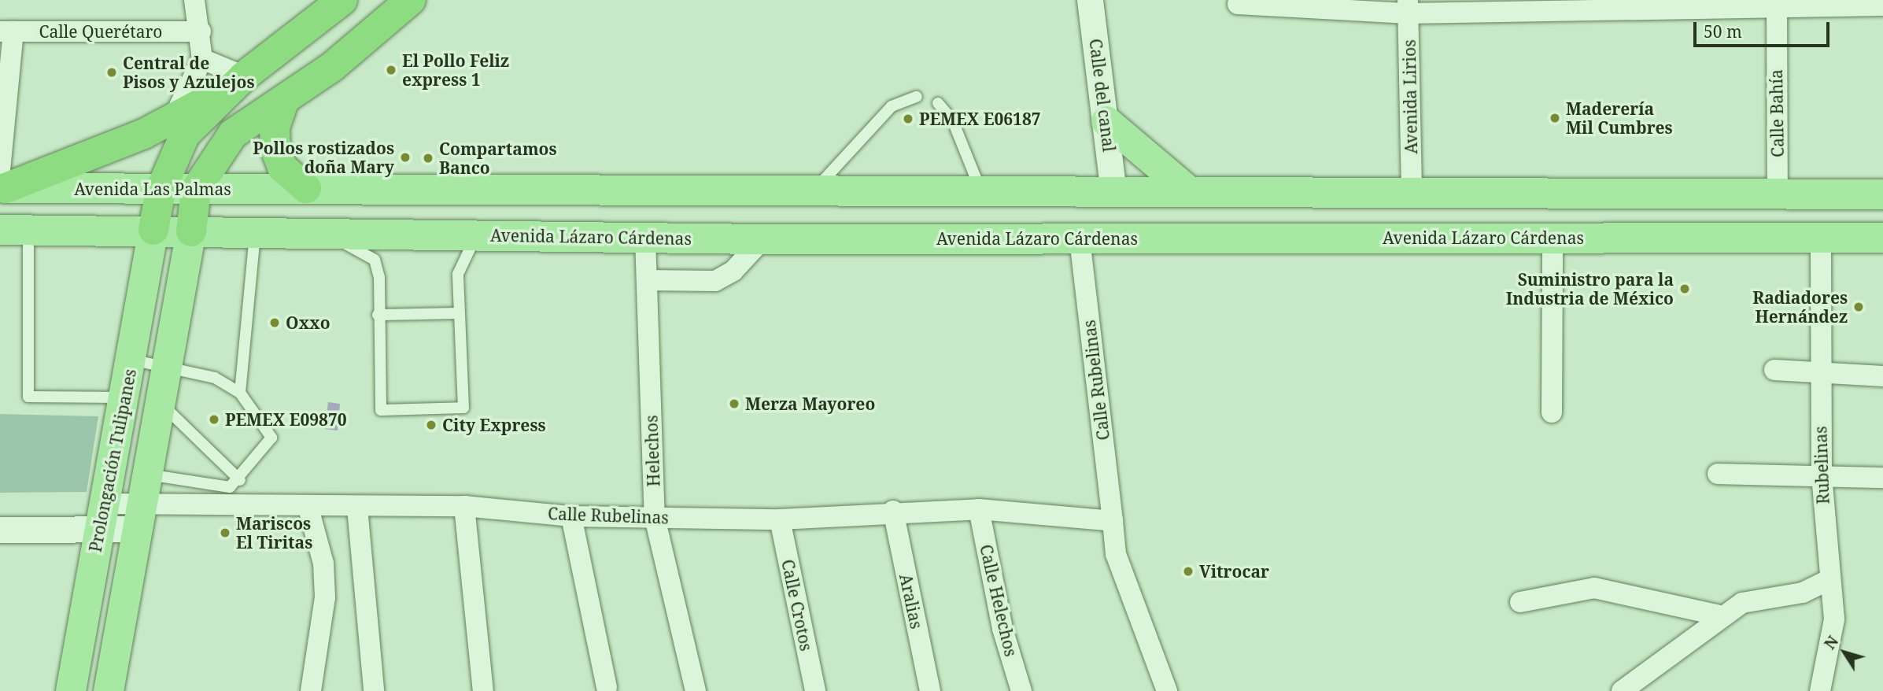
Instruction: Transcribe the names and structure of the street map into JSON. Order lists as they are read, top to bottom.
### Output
{
  "streets": {
    "main road": ["Avenida Las Palmas", "Avenida Lázaro Cárdenas", "Prolongación Tulipanes"],
    "street": [
      "Calle Querétaro",
      "Calle del canal",
      "Avenida Lirios",
      "Calle Bahía",
      "Calle Rubelinas",
      "Helechos",
      "Rubelinas",
      "Calle Helechos",
      "Aralias",
      "Calle Crotos"
    ]
  },
  "crossings": [
    ["Avenida Lázaro Cárdenas", "Calle Rubelinas"],
    ["Avenida Lázaro Cárdenas", "Helechos"],
    ["Avenida Lázaro Cárdenas", "Prolongación Tulipanes"],
    ["Avenida Lázaro Cárdenas", "Rubelinas"],
    ["Calle Rubelinas", "Helechos"],
    ["Calle Rubelinas", "Prolongación Tulipanes"],
    ["Calle Rubelinas", "Calle Helechos"],
    ["Calle Rubelinas", "Aralias"],
    ["Calle Rubelinas", "Calle Crotos"]
  ],
  "places": [
    "El Pollo Feliz express 1",
    "Central de Pisos y Azulejos",
    "Maderería Mil Cumbres",
    "PEMEX E06187",
    "Pollos rostizados doña Mary",
    "Compartamos Banco",
    "Suministro para la Industria de México",
    "Radiadores Hernández",
    "Oxxo",
    "Merza Mayoreo",
    "PEMEX E09870",
    "City Express",
    "Mariscos El Tiritas",
    "Vitrocar"
  ],
  "scale_bar": "50 m",
  "north": "top left"
}
